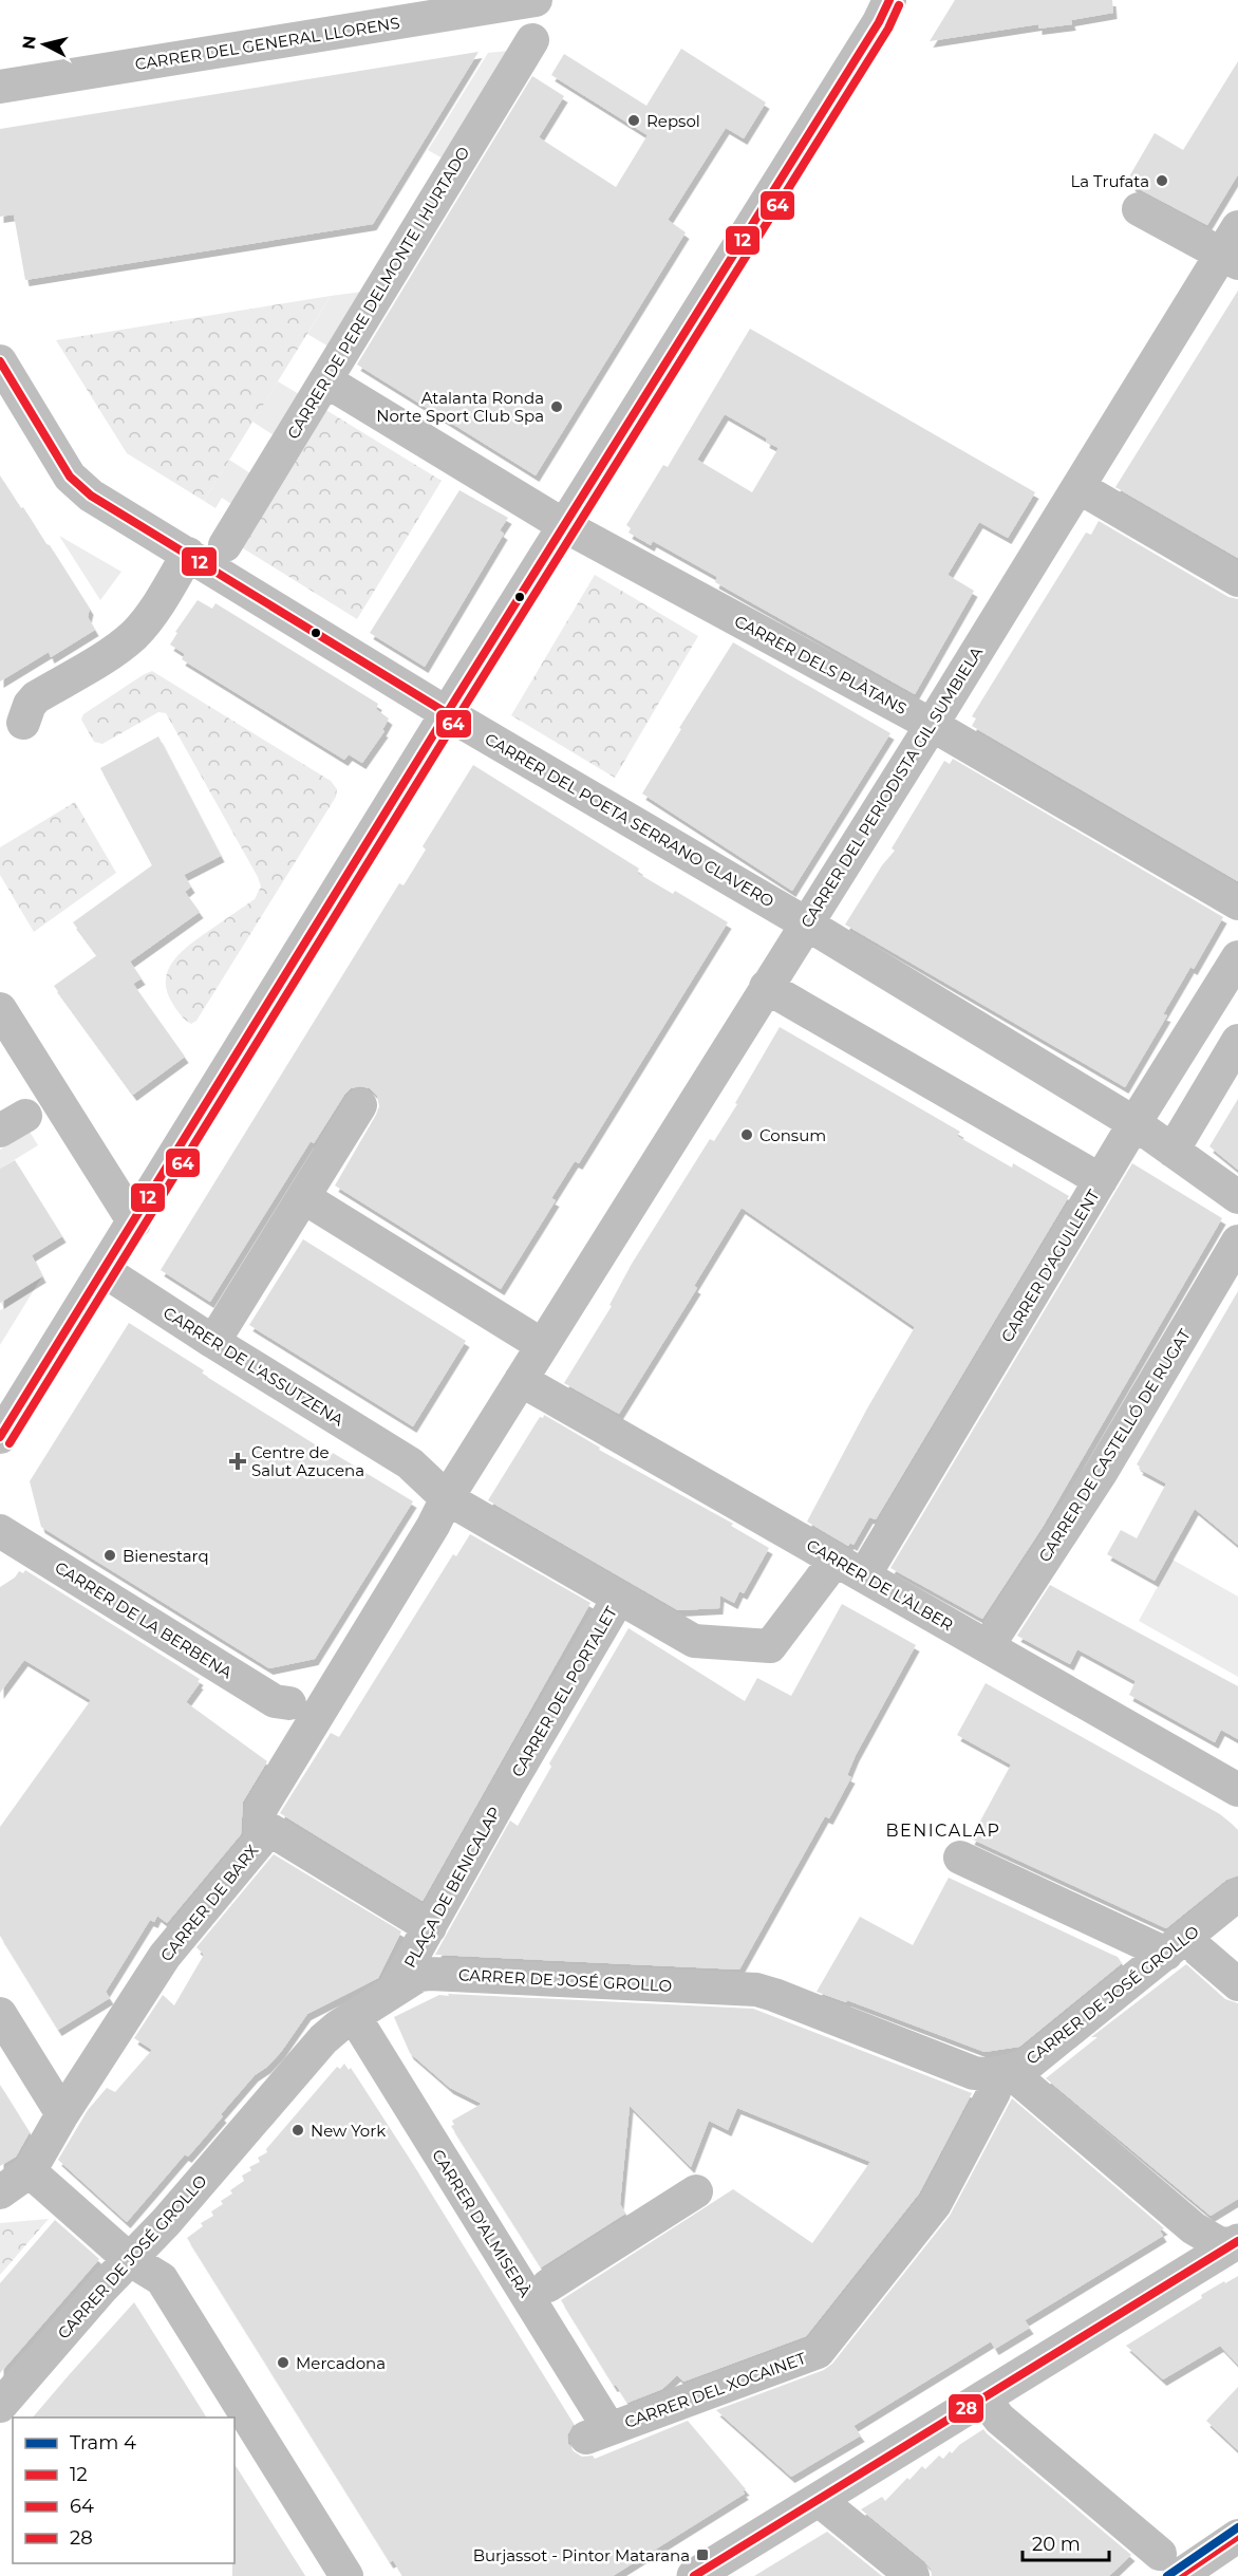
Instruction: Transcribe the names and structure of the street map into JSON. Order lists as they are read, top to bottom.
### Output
{
  "streets": {
    "street": [
      "CARRER DEL GENERAL LLORENS",
      "CARRER DE PERE DELMONTE I HURTADO",
      "CARRER DELS PLÀTANS",
      "CARRER DEL PERIODISTA GIL SUMBIELA",
      "CARRER DEL POETA SERRANO CLAVERO",
      "CARRER D'AGULLENT",
      "CARRER DE L'ASSUTZENA",
      "CARRER DE CASTELLÓ DE RUGAT",
      "CARRER DE L'ÀLBER",
      "CARRER DE LA BERBENA",
      "CARRER DEL PORTALET",
      "PLAÇA DE BENICALAP",
      "CARRER DE BARX",
      "CARRER DE JOSÉ GROLLO",
      "CARRER D'ALMISERÀ",
      "CARRER DEL XOCAINET"
    ]
  },
  "crossings": [
    ["CARRER DE PERE DELMONTE I HURTADO", "CARRER DELS PLÀTANS"],
    ["CARRER DELS PLÀTANS", "CARRER DEL PERIODISTA GIL SUMBIELA"],
    ["CARRER DEL PERIODISTA GIL SUMBIELA", "CARRER DEL POETA SERRANO CLAVERO"],
    ["CARRER DEL PERIODISTA GIL SUMBIELA", "CARRER DE L'ASSUTZENA"],
    ["CARRER DEL PERIODISTA GIL SUMBIELA", "CARRER DE L'ÀLBER"],
    ["CARRER DEL PERIODISTA GIL SUMBIELA", "CARRER DE BARX"],
    ["CARRER DEL POETA SERRANO CLAVERO", "CARRER D'AGULLENT"],
    ["CARRER D'AGULLENT", "CARRER DE L'ÀLBER"],
    ["CARRER DE L'ASSUTZENA", "CARRER DE L'ÀLBER"],
    ["CARRER DE L'ASSUTZENA", "CARRER DEL PORTALET"],
    ["CARRER DE L'ASSUTZENA", "CARRER DE BARX"],
    ["CARRER DE CASTELLÓ DE RUGAT", "CARRER DE L'ÀLBER"],
    ["CARRER DEL PORTALET", "PLAÇA DE BENICALAP"],
    ["PLAÇA DE BENICALAP", "CARRER DE JOSÉ GROLLO"],
    ["CARRER DE JOSÉ GROLLO", "CARRER D'ALMISERÀ"],
    ["CARRER DE JOSÉ GROLLO", "CARRER DEL XOCAINET"],
    ["CARRER D'ALMISERÀ", "CARRER DEL XOCAINET"]
  ],
  "districts": ["BENICALAP"],
  "places": {
    "other": [
      "Repsol",
      "La Trufata",
      "Atalanta Ronda Norte Sport Club Spa",
      "Consum",
      "Bienestarq",
      "New York",
      "Mercadona"
    ],
    "health": ["Centre de Salut Azucena"],
    "transit": ["Burjassot - Pintor Matarana"]
  },
  "lines": [
    "transit line 12",
    "transit line 64",
    "transit line 28",
    "tram line 4"
  ],
  "legend": [
    "Tram 4",
    "12",
    "64",
    "28"
  ],
  "scale_bar": "20 m",
  "north": "left"
}
